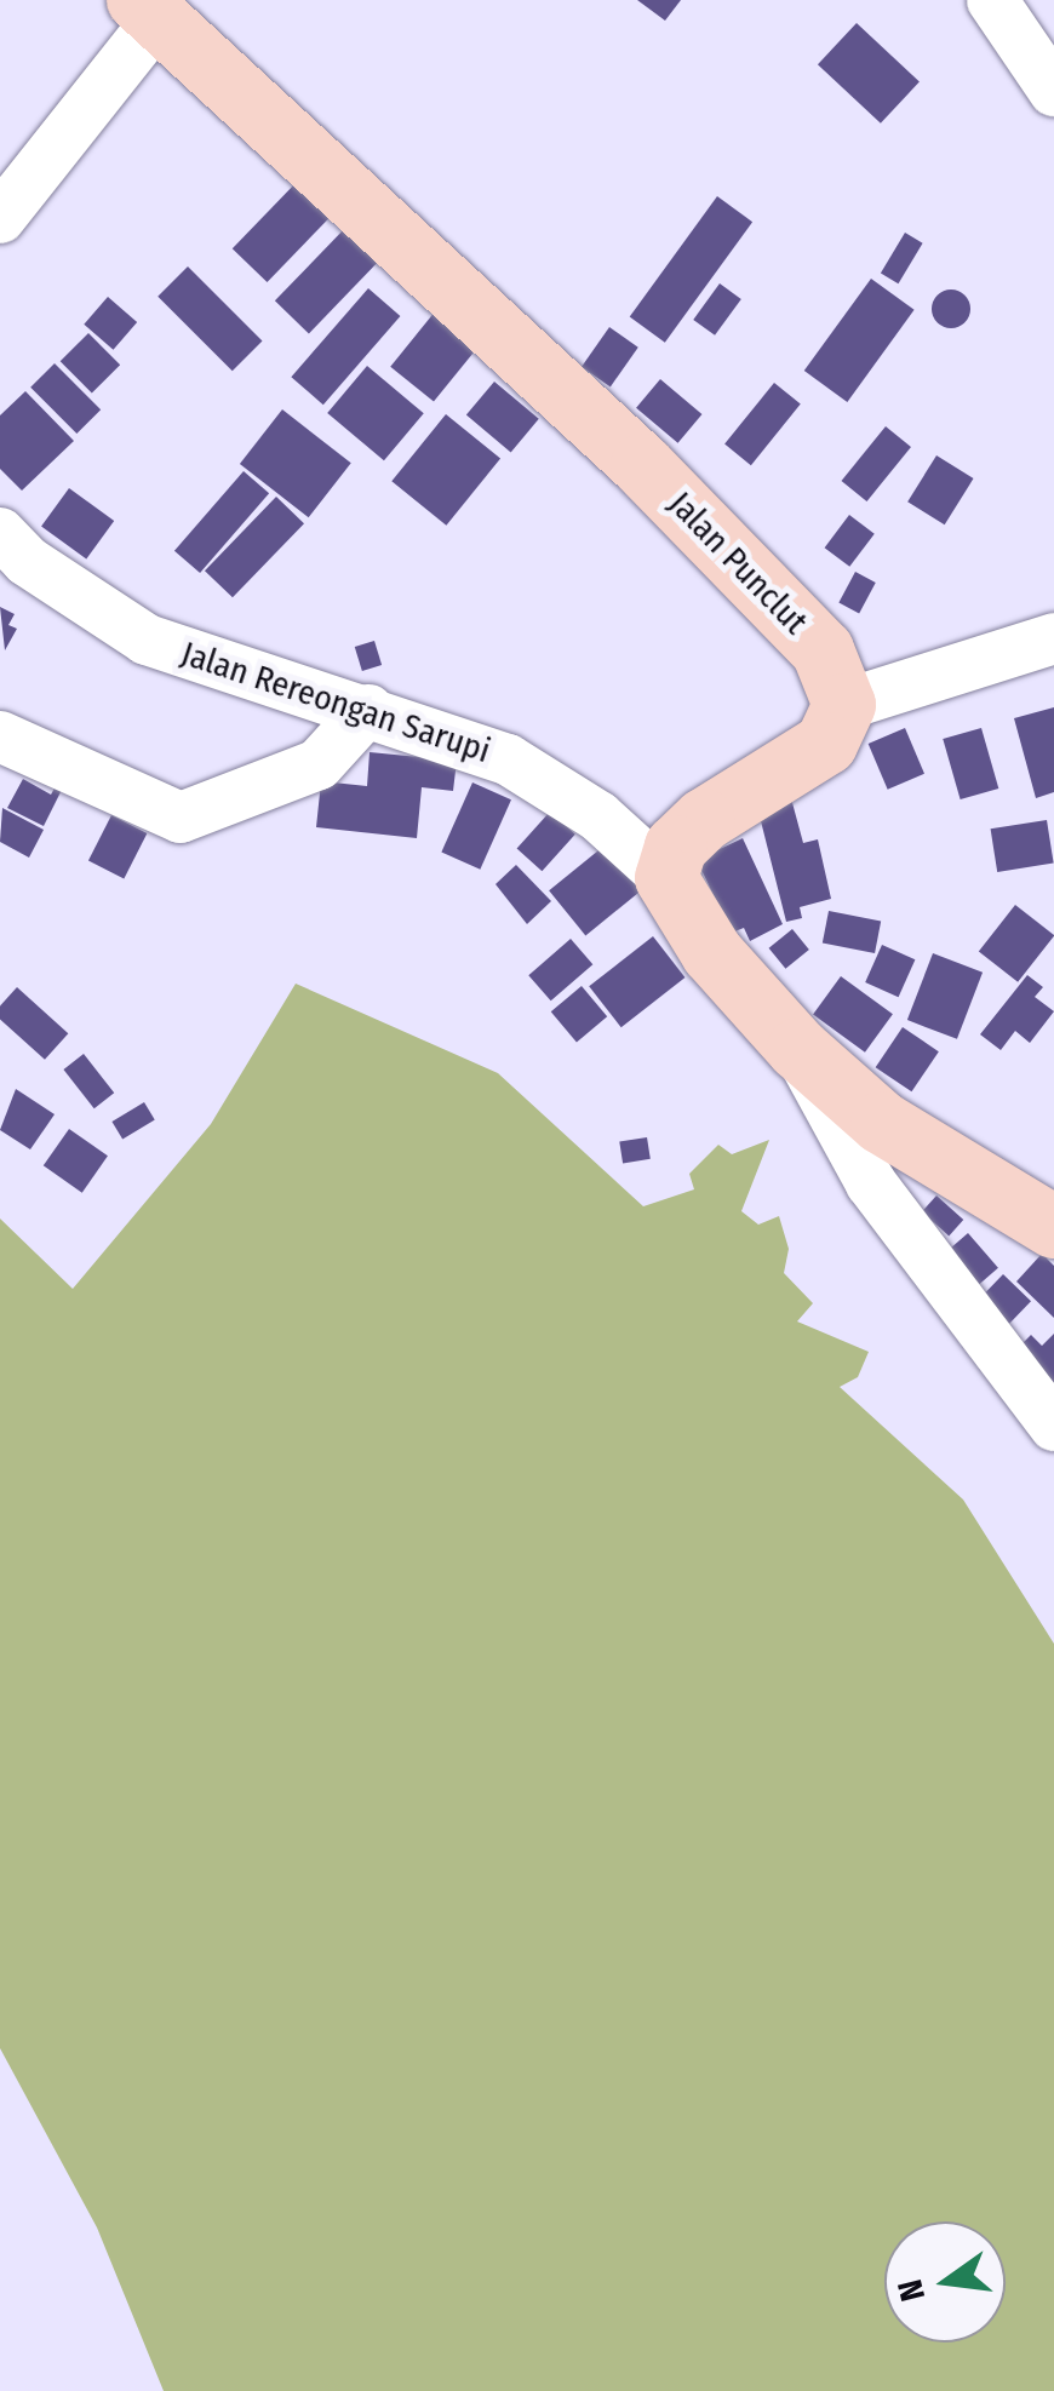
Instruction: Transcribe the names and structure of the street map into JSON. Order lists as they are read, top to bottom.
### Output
{
  "streets": {
    "main road": ["Jalan Punclut"],
    "street": ["Jalan Rereongan Sarupi"]
  },
  "north": "left"
}
